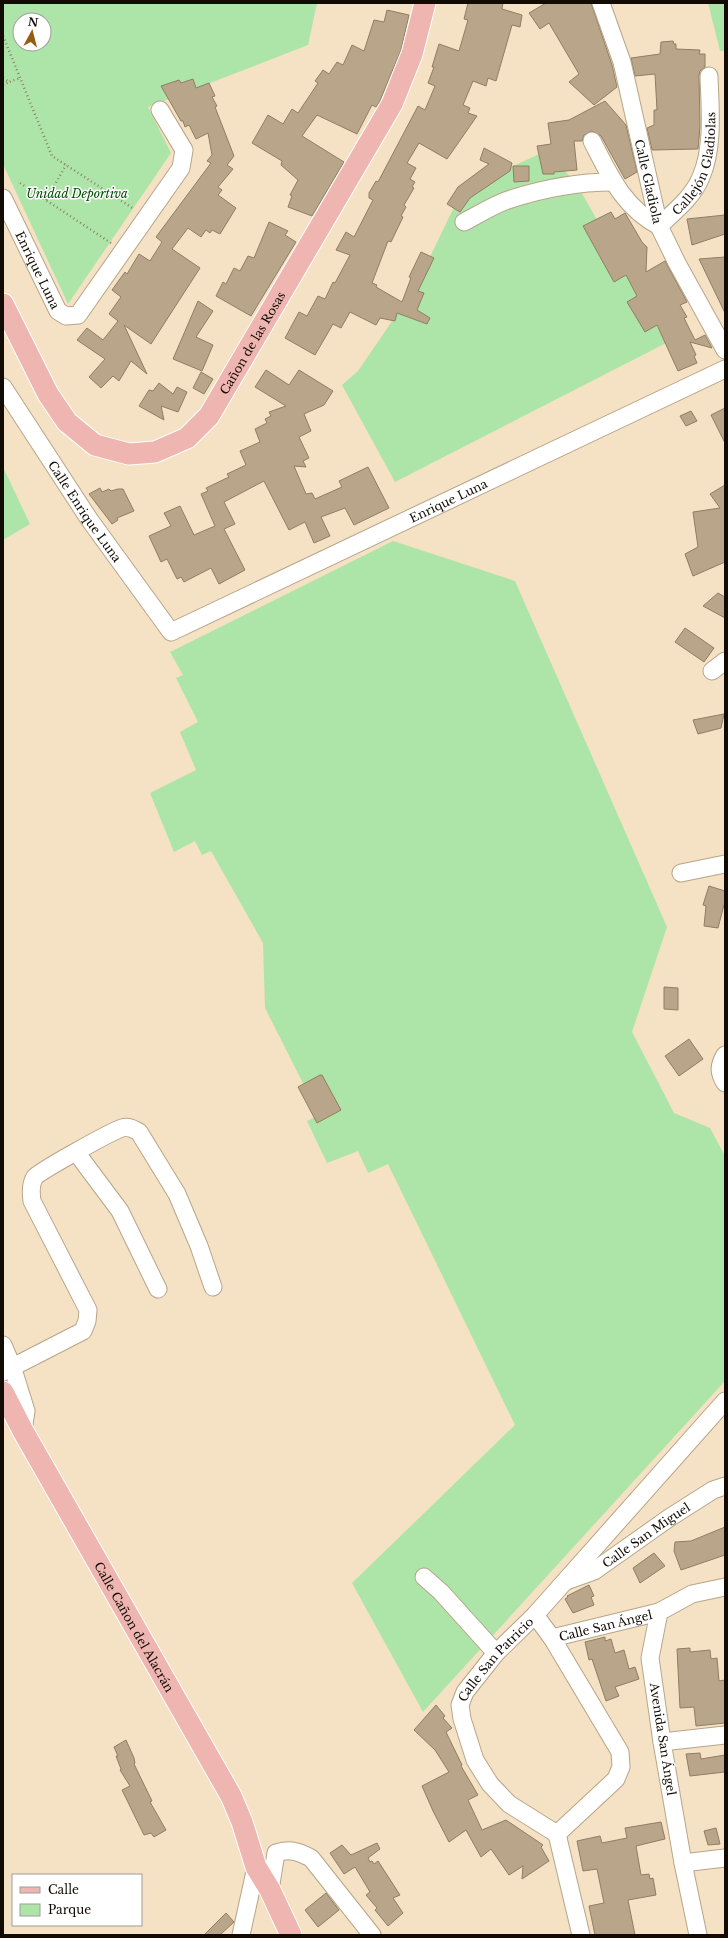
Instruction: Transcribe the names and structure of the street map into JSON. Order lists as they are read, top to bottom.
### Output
{
  "streets": {
    "main road": ["Cañon de las Rosas", "Calle Cañon del Alacrán"],
    "street": [
      "Callejón Gladiolas",
      "Calle Gladiola",
      "Enrique Luna",
      "Calle Enrique Luna",
      "Calle San Miguel",
      "Calle San Ángel",
      "Calle San Patricio",
      "Avenida San Ángel"
    ]
  },
  "crossings": [
    ["Callejón Gladiolas", "Calle Gladiola"],
    ["Enrique Luna", "Calle Enrique Luna"],
    ["Calle San Miguel", "Calle San Patricio"],
    ["Calle San Ángel", "Calle San Patricio"],
    ["Calle San Ángel", "Avenida San Ángel"]
  ],
  "parks": ["Unidad Deportiva"],
  "legend": ["Calle", "Parque"],
  "north": "top"
}
